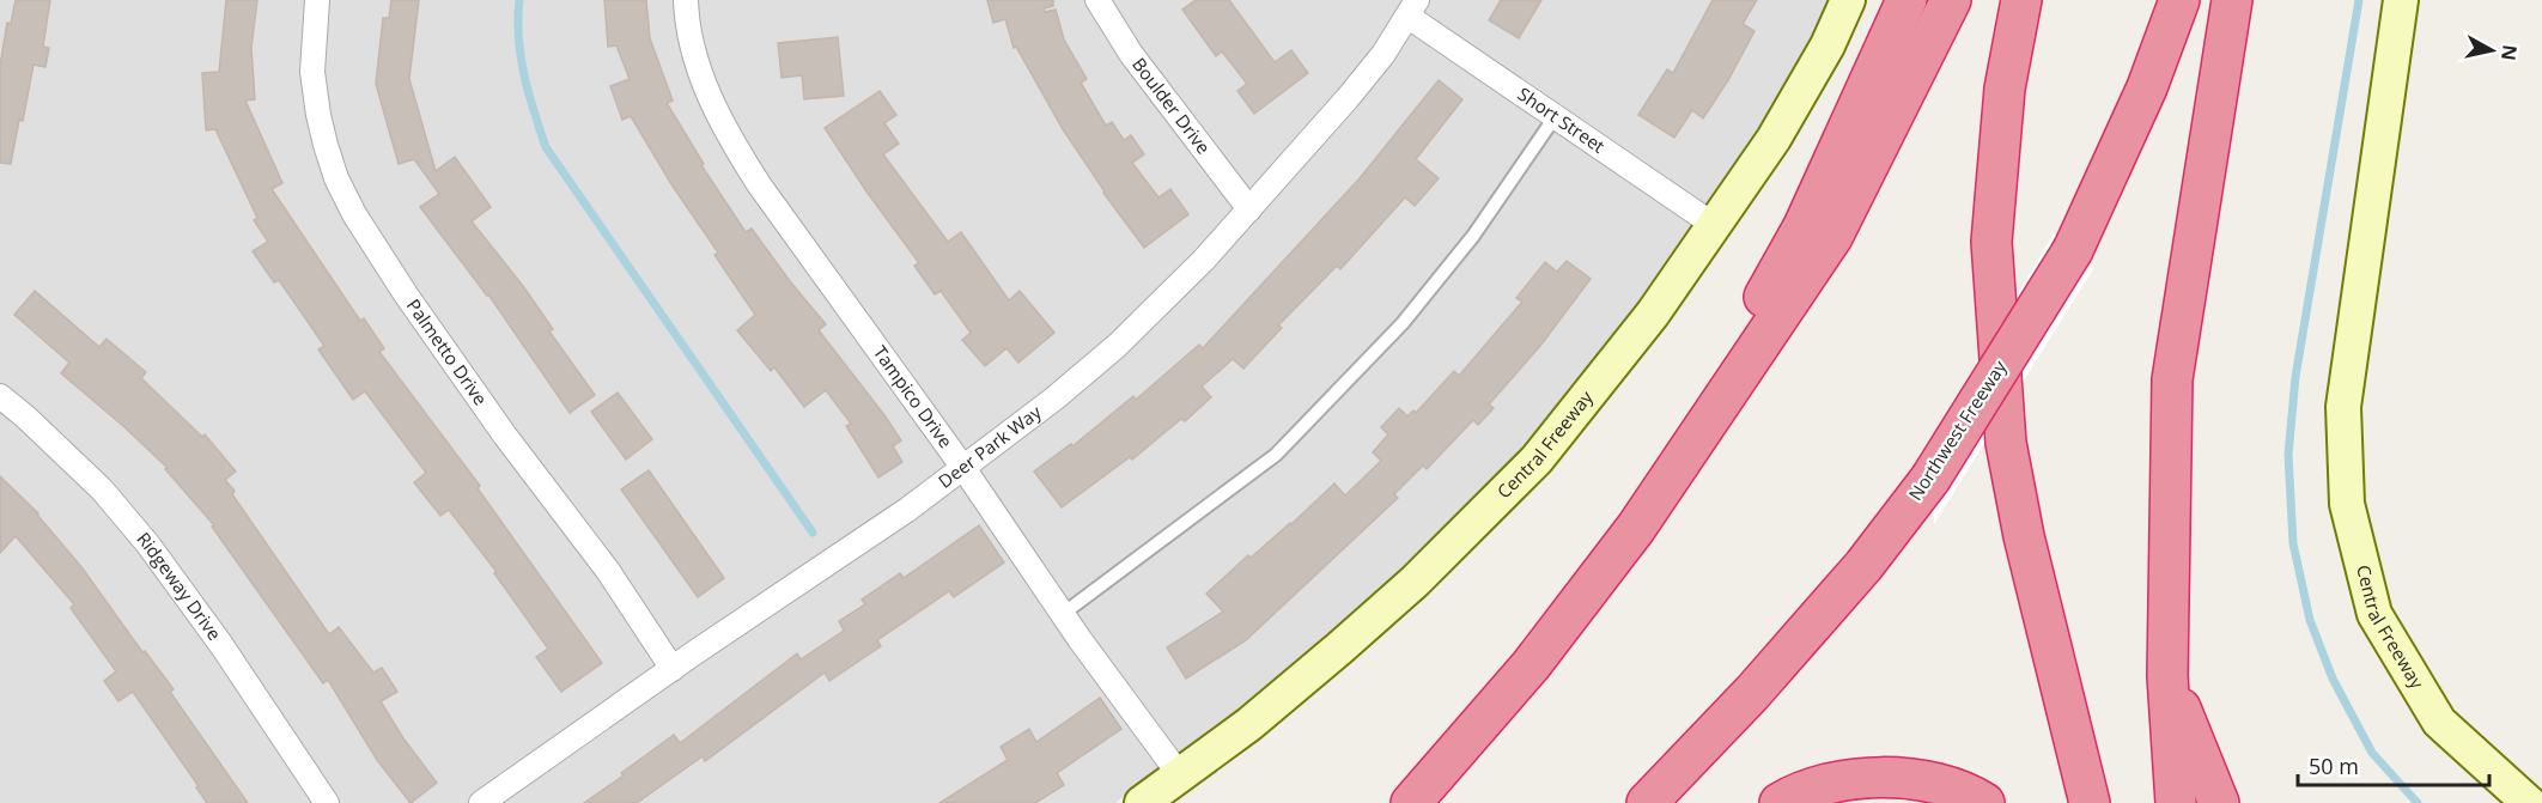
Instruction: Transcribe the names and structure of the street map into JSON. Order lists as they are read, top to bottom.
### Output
{
  "streets": {
    "highway": ["Northwest Freeway"],
    "main road": ["Central Freeway"],
    "street": [
      "Boulder Drive",
      "Short Street",
      "Palmetto Drive",
      "Tampico Drive",
      "Deer Park Way",
      "Ridgeway Drive"
    ]
  },
  "crossings": [
    ["Boulder Drive", "Deer Park Way"],
    ["Short Street", "Central Freeway"],
    ["Short Street", "Deer Park Way"],
    ["Palmetto Drive", "Deer Park Way"],
    ["Tampico Drive", "Central Freeway"],
    ["Tampico Drive", "Deer Park Way"]
  ],
  "scale_bar": "50 m",
  "north": "right"
}
